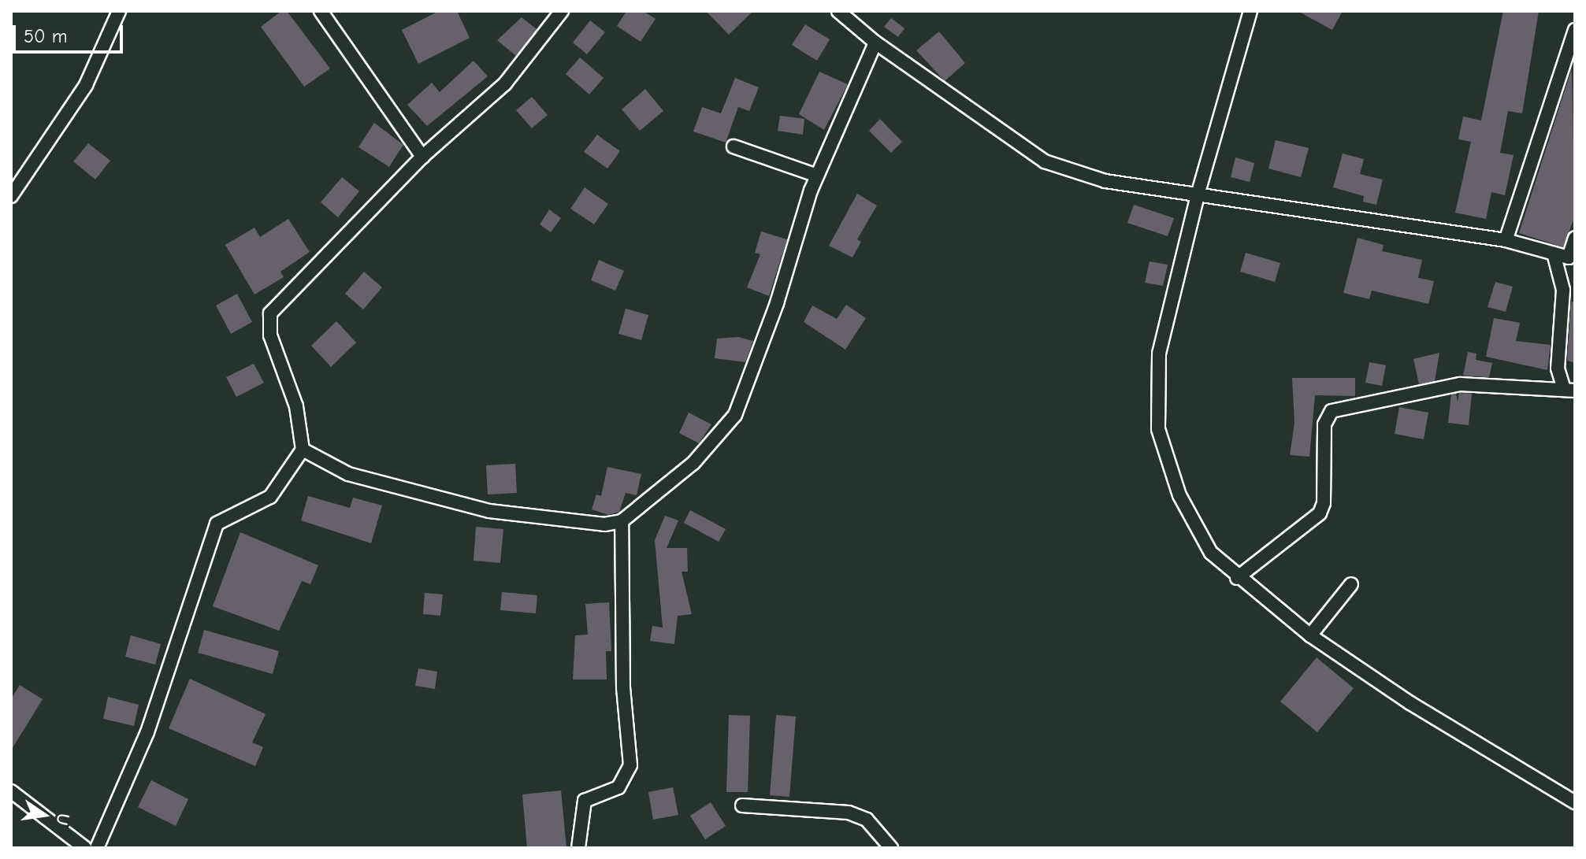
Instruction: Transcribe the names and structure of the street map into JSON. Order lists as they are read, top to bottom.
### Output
{
  "scale_bar": "50 m",
  "north": "right"
}
